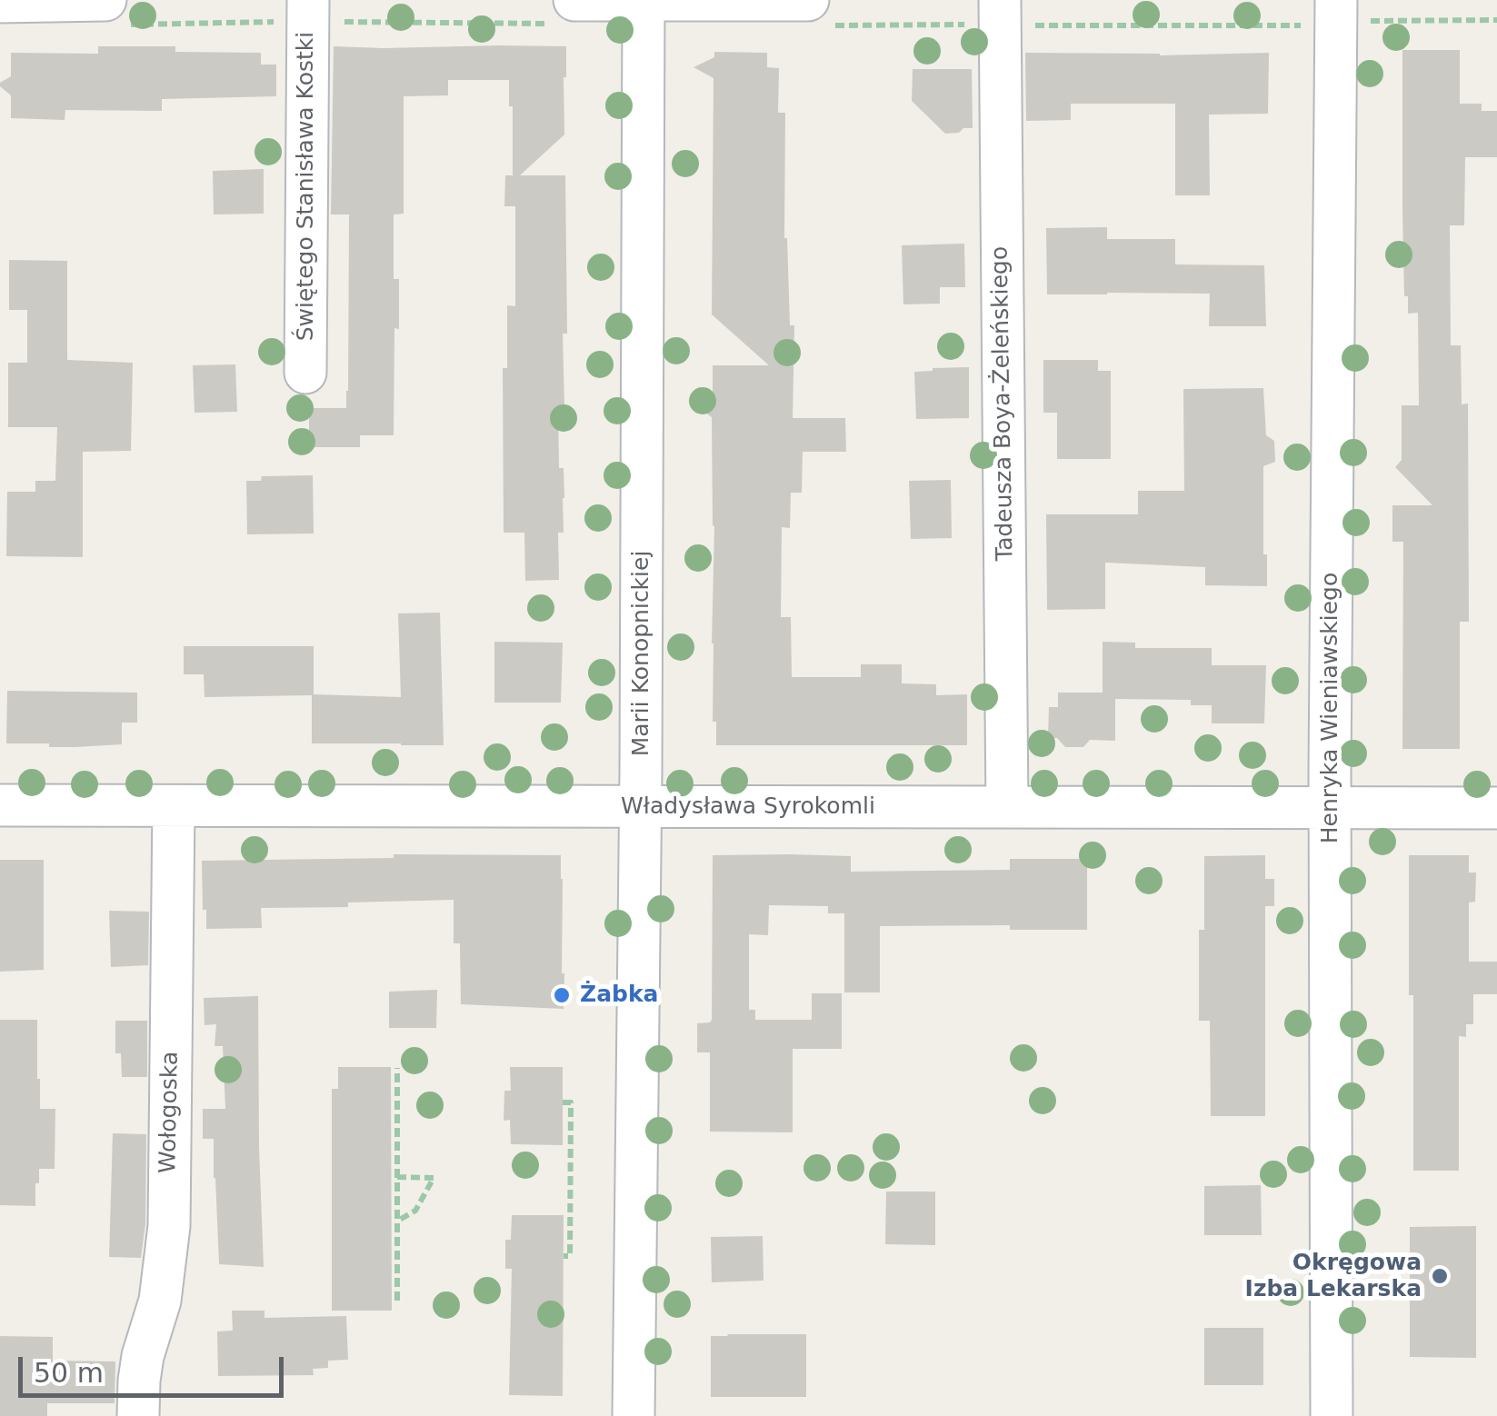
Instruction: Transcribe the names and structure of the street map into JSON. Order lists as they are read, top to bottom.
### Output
{
  "streets": {
    "street": [
      "Świętego Stanisława Kostki",
      "Tadeusza Boya-Żeleńskiego",
      "Marii Konopnickiej",
      "Henryka Wieniawskiego",
      "Władysława Syrokomli",
      "Wołogoska"
    ]
  },
  "crossings": [
    ["Tadeusza Boya-Żeleńskiego", "Władysława Syrokomli"],
    ["Marii Konopnickiej", "Władysława Syrokomli"],
    ["Henryka Wieniawskiego", "Władysława Syrokomli"],
    ["Władysława Syrokomli", "Wołogoska"]
  ],
  "places": ["Żabka", "Okręgowa Izba Lekarska"],
  "scale_bar": "50 m"
}
